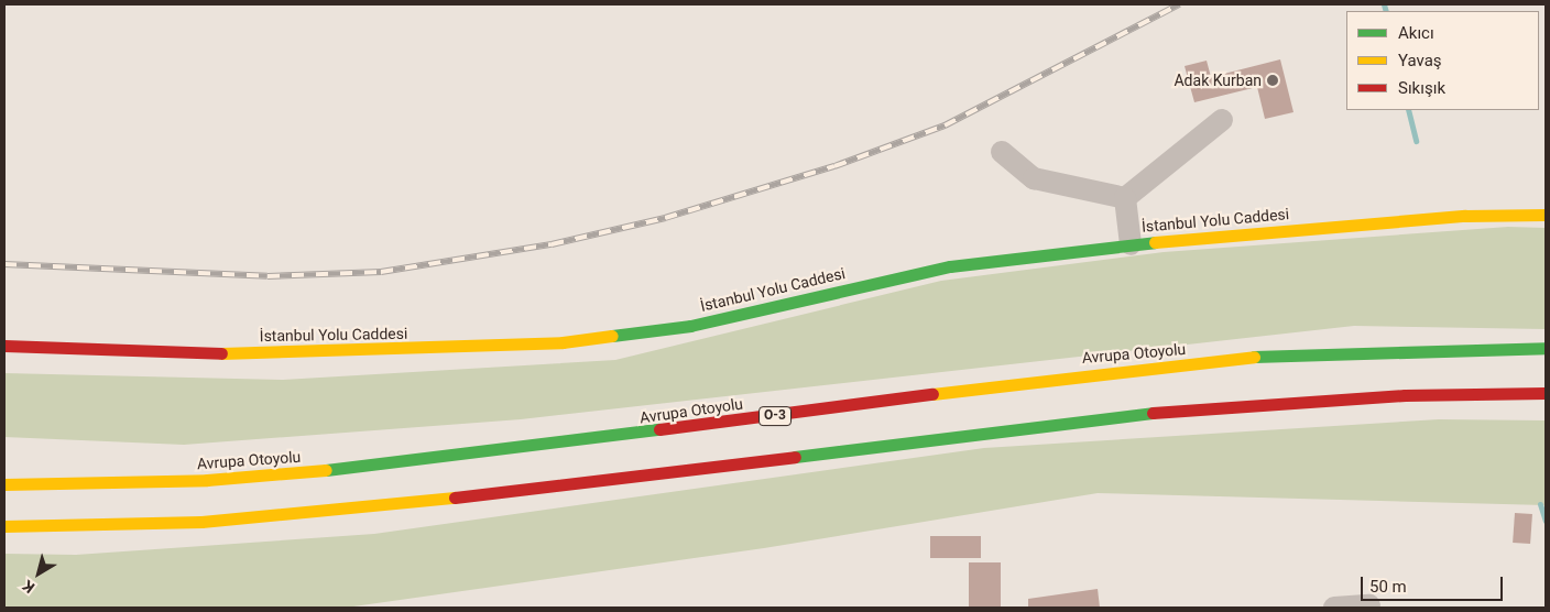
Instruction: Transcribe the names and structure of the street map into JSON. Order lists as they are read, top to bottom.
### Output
{
  "streets": {
    "main road": ["İstanbul Yolu Caddesi", "Avrupa Otoyolu", "O-3"]
  },
  "places": ["Adak Kurban"],
  "legend": ["Akıcı", "Yavaş", "Sıkışık"],
  "scale_bar": "50 m",
  "north": "bottom left"
}
